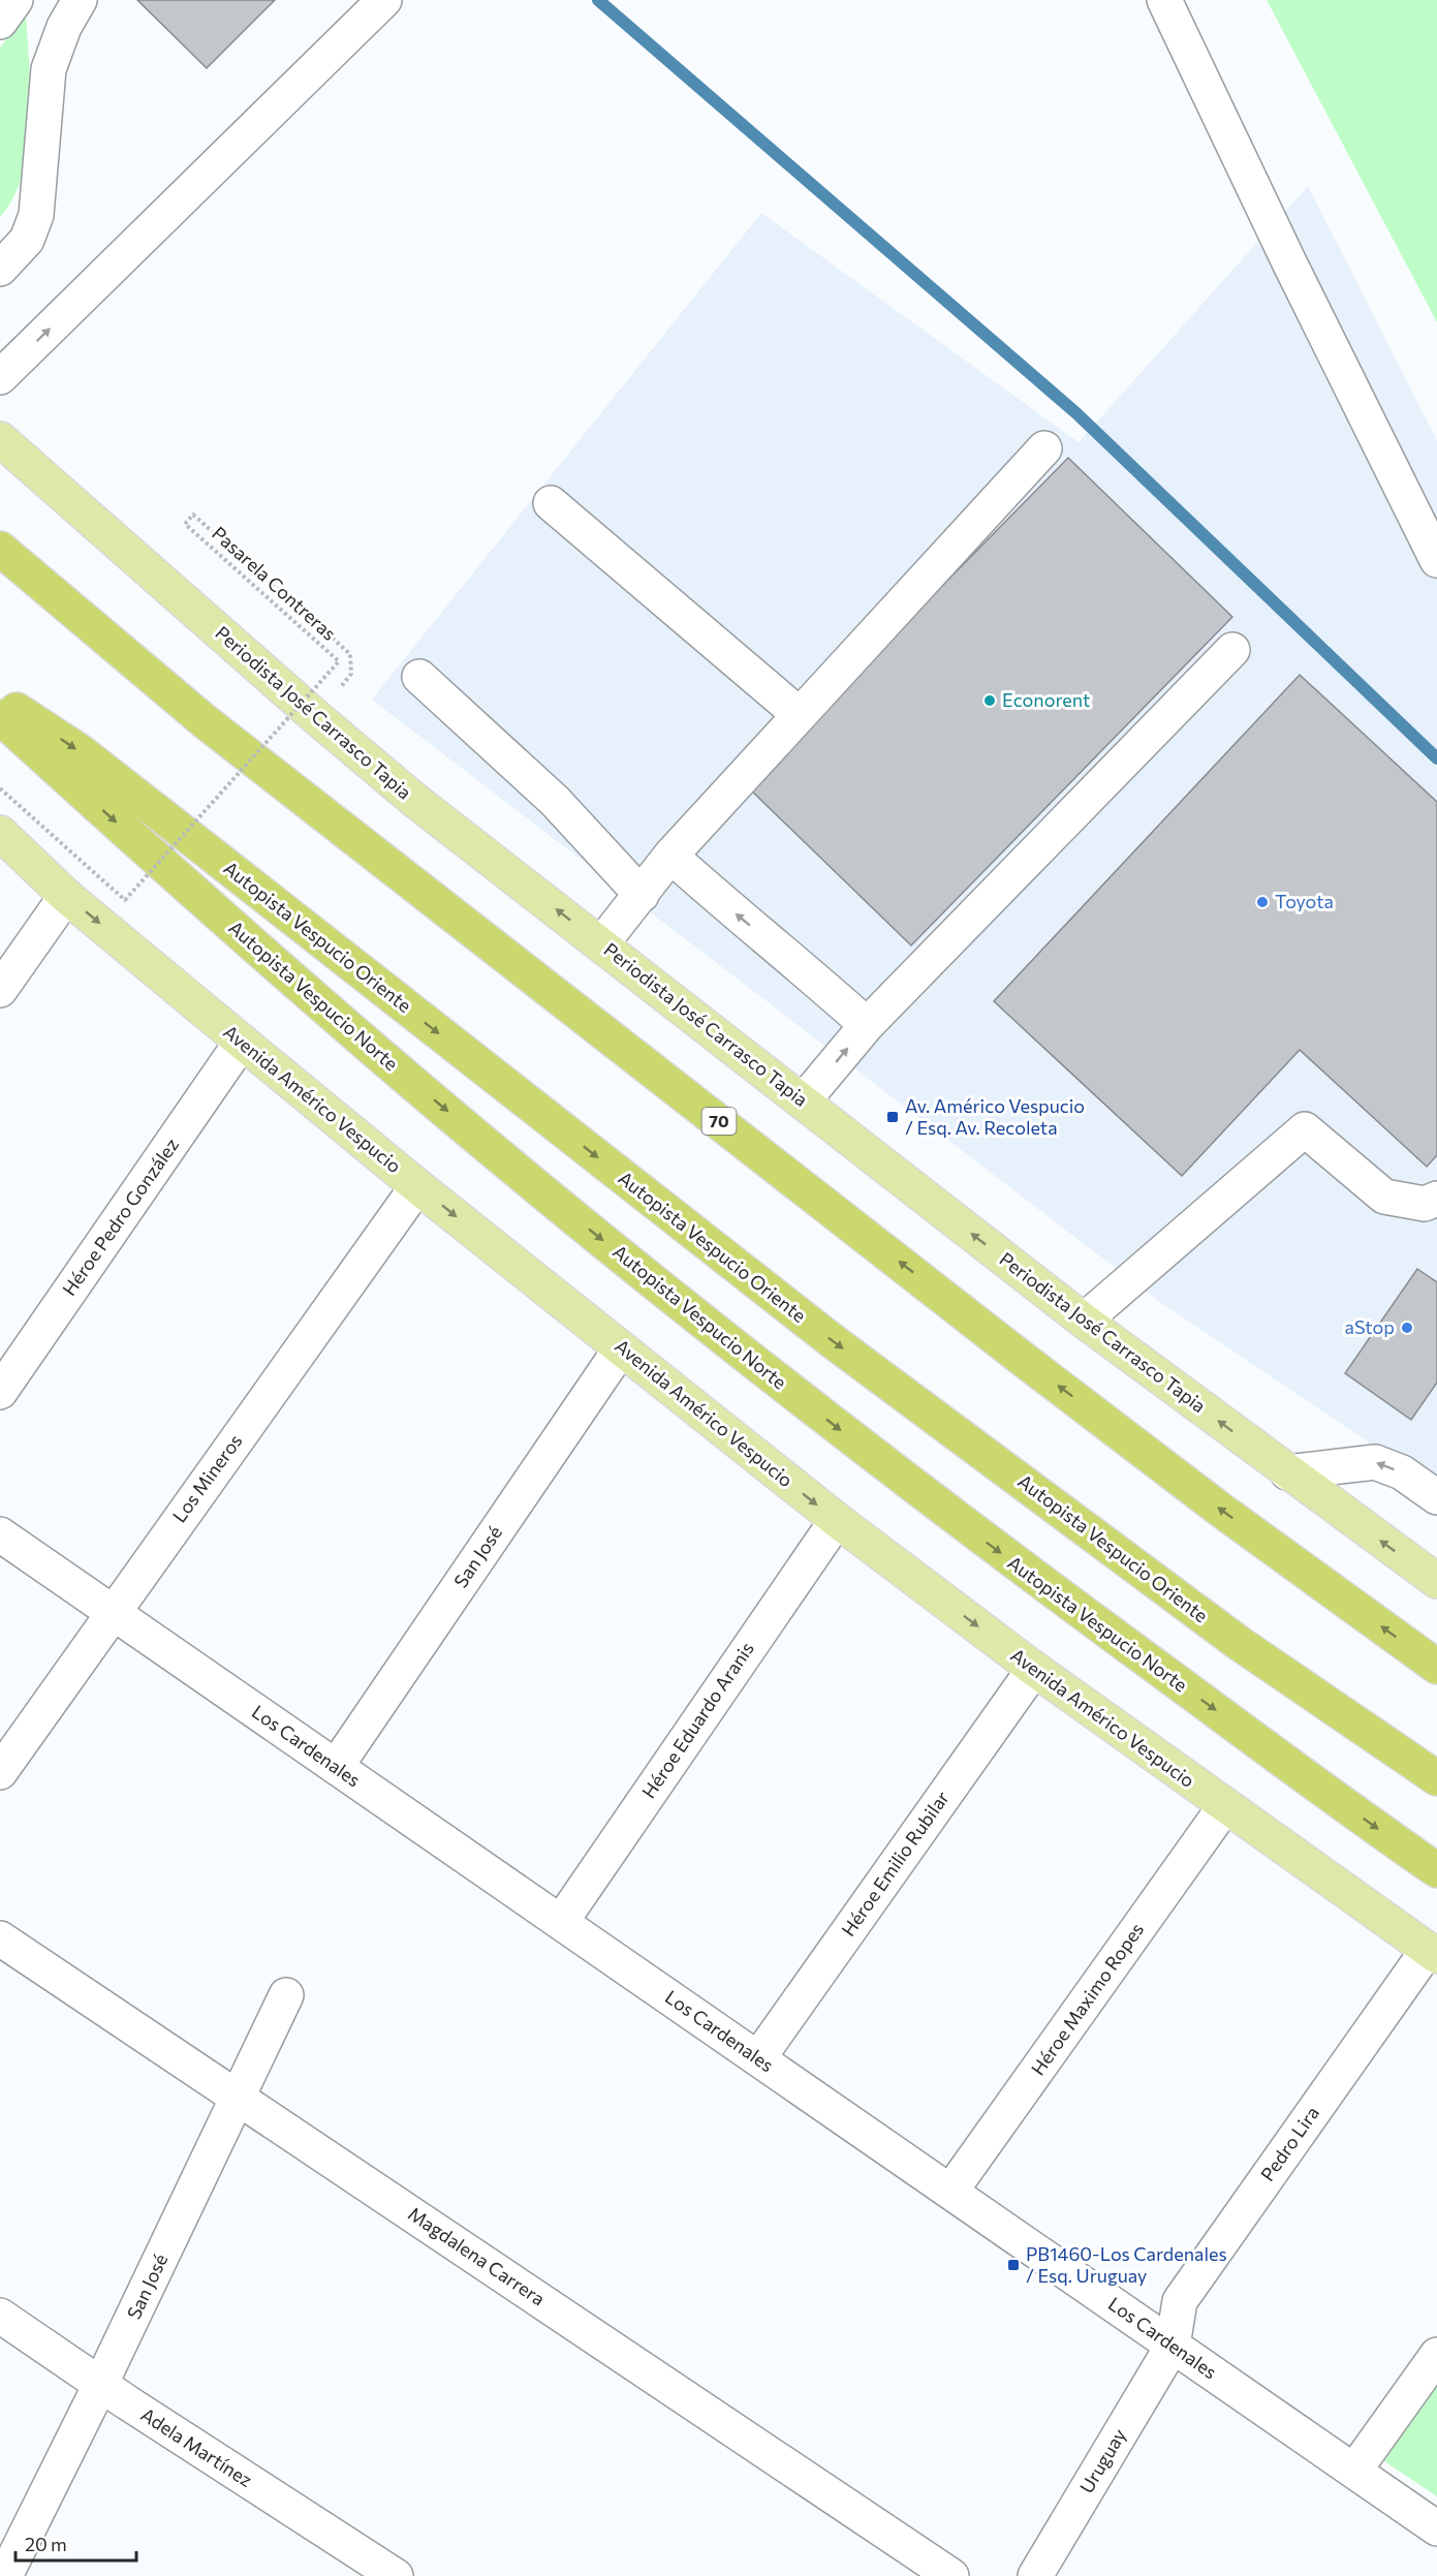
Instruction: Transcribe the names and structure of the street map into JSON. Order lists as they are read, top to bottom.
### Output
{
  "streets": {
    "highway": ["Autopista Vespucio Oriente", "Autopista Vespucio Norte", "70"],
    "main road": ["Periodista José Carrasco Tapia", "Avenida Américo Vespucio"],
    "street": [
      "Héroe Pedro González",
      "Los Mineros",
      "San José",
      "Héroe Eduardo Aranis",
      "Los Cardenales",
      "Héroe Emilio Rubilar",
      "Héroe Maximo Ropes",
      "Pedro Lira",
      "Magdalena Carrera",
      "Adela Martínez",
      "Uruguay"
    ],
    "path": ["Pasarela Contreras"]
  },
  "crossings": [
    ["Avenida Américo Vespucio", "Héroe Pedro González"],
    ["Avenida Américo Vespucio", "Los Mineros"],
    ["Avenida Américo Vespucio", "San José"],
    ["Avenida Américo Vespucio", "Héroe Eduardo Aranis"],
    ["Avenida Américo Vespucio", "Héroe Emilio Rubilar"],
    ["Avenida Américo Vespucio", "Héroe Maximo Ropes"],
    ["Avenida Américo Vespucio", "Pedro Lira"],
    ["Los Mineros", "Los Cardenales"],
    ["San José", "Los Cardenales"],
    ["San José", "Magdalena Carrera"],
    ["San José", "Adela Martínez"],
    ["Héroe Eduardo Aranis", "Los Cardenales"],
    ["Los Cardenales", "Héroe Emilio Rubilar"],
    ["Los Cardenales", "Héroe Maximo Ropes"],
    ["Los Cardenales", "Pedro Lira"],
    ["Los Cardenales", "Uruguay"],
    ["Pedro Lira", "Uruguay"]
  ],
  "one_way": ["Periodista José Carrasco Tapia", "Avenida Américo Vespucio"],
  "places": {
    "other": ["Econorent", "Toyota", "aStop"],
    "transit": ["Av. Américo Vespucio / Esq. Av. Recoleta", "PB1460-Los Cardenales / Esq. Uruguay"]
  },
  "scale_bar": "20 m"
}
